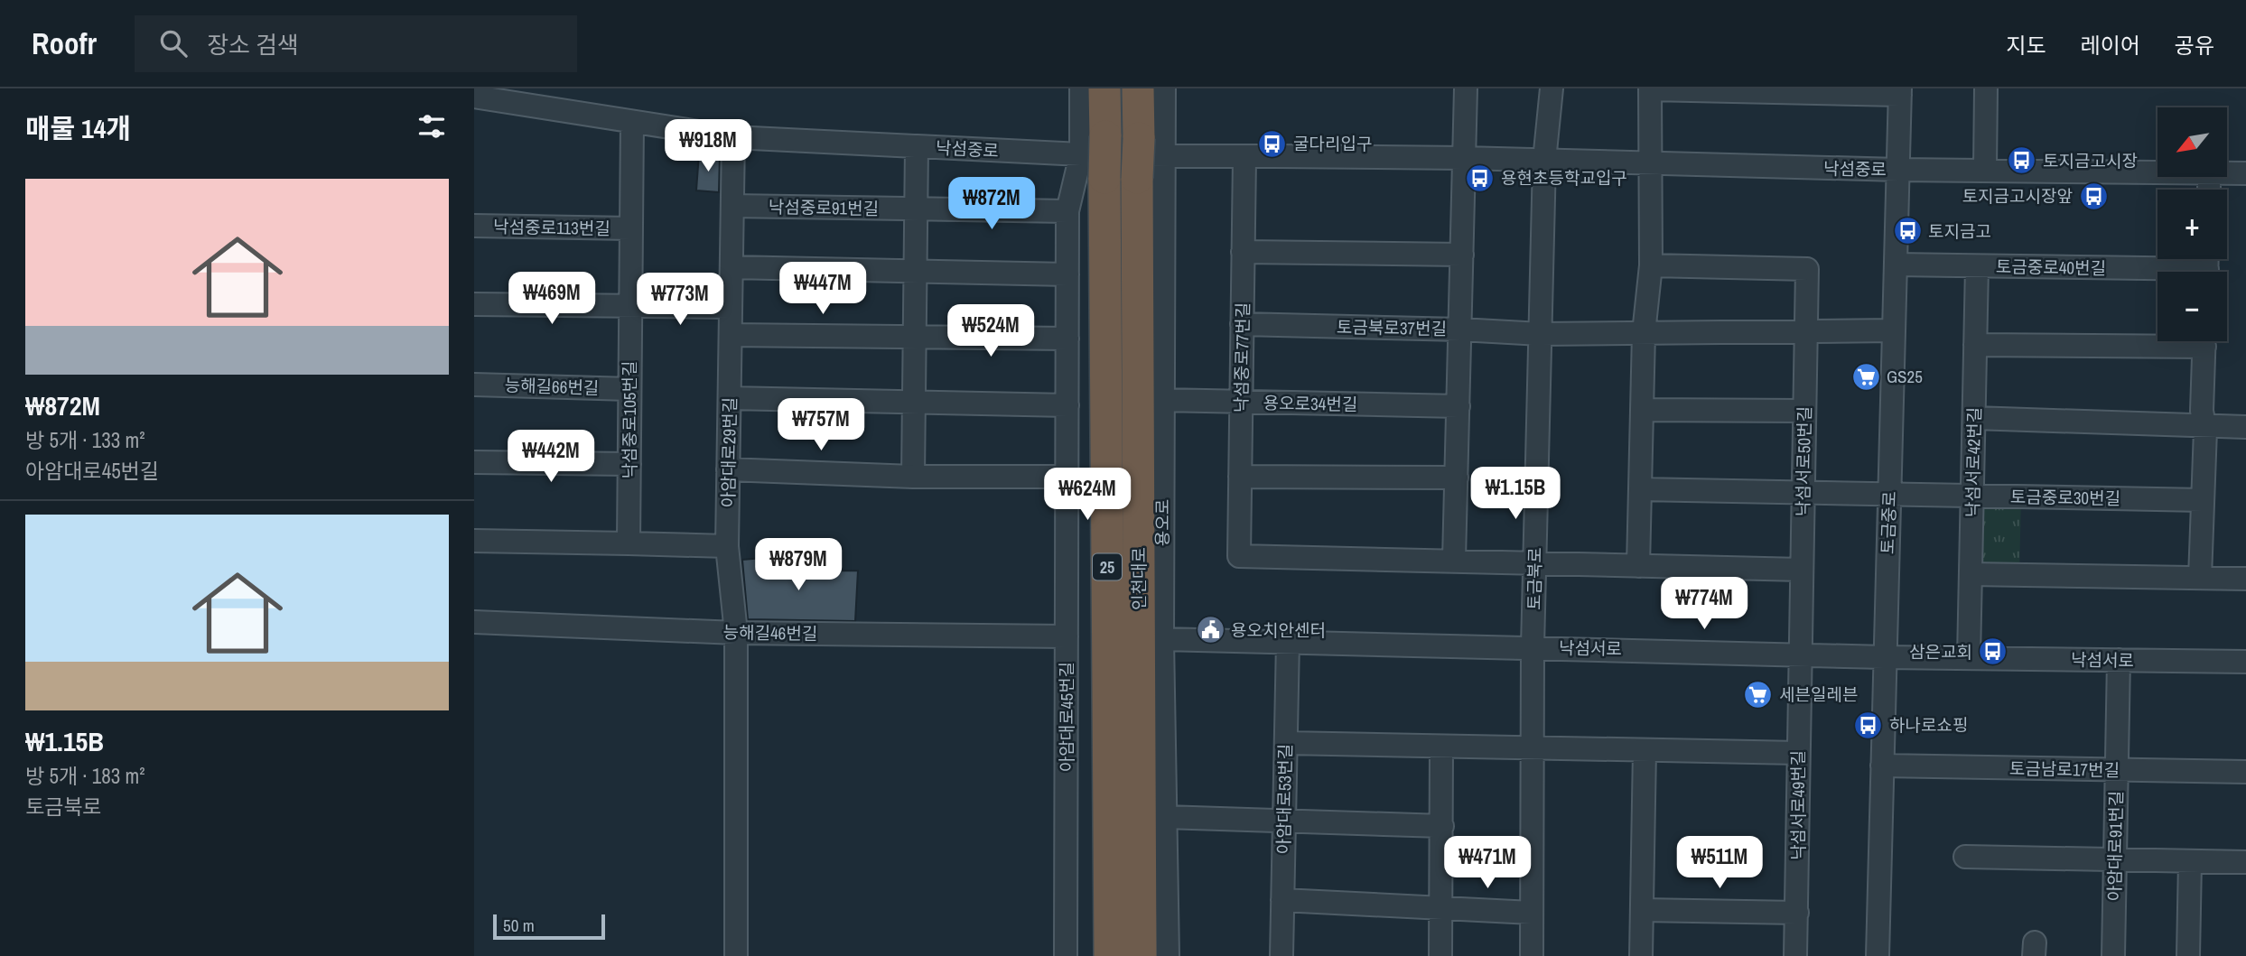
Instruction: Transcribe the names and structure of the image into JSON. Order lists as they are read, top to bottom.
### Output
{
  "streets": {
    "highway": ["25", "인천대로"],
    "street": [
      "낙섬중로",
      "낙섬중로91번길",
      "낙섬중로113번길",
      "토금중로40번길",
      "토금북로37번길",
      "낙섬중로77번길",
      "능해길66번길",
      "용오로34번길",
      "낙섬중로105번길",
      "아암대로29번길",
      "낙섬서로50번길",
      "낙섬서로42번길",
      "토금중로30번길",
      "용오로",
      "토금중로",
      "토금북로",
      "능해길46번길",
      "낙섬서로",
      "아암대로45번길",
      "토금남로17번길",
      "아암대로53번길",
      "낙섬서로49번길",
      "아암대로91번길"
    ]
  },
  "crossings": [
    ["낙섬중로", "낙섬중로77번길"],
    ["낙섬중로", "낙섬중로105번길"],
    ["낙섬중로", "아암대로29번길"],
    ["낙섬중로", "용오로"],
    ["낙섬중로", "토금중로"],
    ["낙섬중로", "인천대로"],
    ["낙섬중로", "토금북로"],
    ["낙섬중로", "아암대로45번길"],
    ["낙섬중로91번길", "아암대로29번길"],
    ["낙섬중로113번길", "낙섬중로105번길"],
    ["토금중로40번길", "낙섬서로42번길"],
    ["토금중로40번길", "토금중로"],
    ["토금북로37번길", "낙섬중로77번길"],
    ["토금북로37번길", "낙섬서로50번길"],
    ["토금북로37번길", "토금중로"],
    ["토금북로37번길", "토금북로"],
    ["낙섬중로77번길", "용오로34번길"],
    ["능해길66번길", "낙섬중로105번길"],
    ["용오로34번길", "용오로"],
    ["아암대로29번길", "능해길46번길"],
    ["낙섬서로50번길", "토금중로30번길"],
    ["낙섬서로50번길", "낙섬서로"],
    ["낙섬서로50번길", "낙섬서로49번길"],
    ["낙섬서로42번길", "토금중로30번길"],
    ["낙섬서로42번길", "낙섬서로"],
    ["토금중로30번길", "토금중로"],
    ["용오로", "인천대로"],
    ["용오로", "낙섬서로"],
    ["토금중로", "낙섬서로"],
    ["토금중로", "토금남로17번길"],
    ["인천대로", "아암대로45번길"],
    ["토금북로", "낙섬서로"],
    ["능해길46번길", "아암대로45번길"],
    ["낙섬서로", "아암대로53번길"],
    ["낙섬서로", "낙섬서로49번길"],
    ["낙섬서로", "아암대로91번길"],
    ["토금남로17번길", "아암대로91번길"]
  ],
  "places": {
    "bus stop": [
      "굴다리입구",
      "토지금고시장",
      "용현초등학교입구",
      "토지금고시장앞",
      "토지금고",
      "삼은교회",
      "하나로쇼핑"
    ],
    "supermarket": ["GS25", "세븐일레븐"],
    "public building": ["용오치안센터"]
  },
  "scale_bar": "50 m",
  "north": "bottom left",
  "page": {
    "header": "Roofr",
    "search": "장소 검색",
    "nav": ["지도", "레이어", "공유"],
    "heading": "매물 14개",
    "map_buttons": ["+", "−"],
    "price": [
      "₩918M",
      "₩872M",
      "₩447M",
      "₩469M",
      "₩773M",
      "₩524M",
      "₩757M",
      "₩442M",
      "₩1.15B",
      "₩624M",
      "₩879M",
      "₩774M",
      "₩471M",
      "₩511M"
    ],
    "list": [
      {
        "name": "₩872M",
        "note": "방 5개 · 133 m² · 아암대로45번길"
      },
      {
        "name": "₩1.15B",
        "note": "방 5개 · 183 m² · 토금북로"
      }
    ],
    "scale": "50 m"
  }
}
